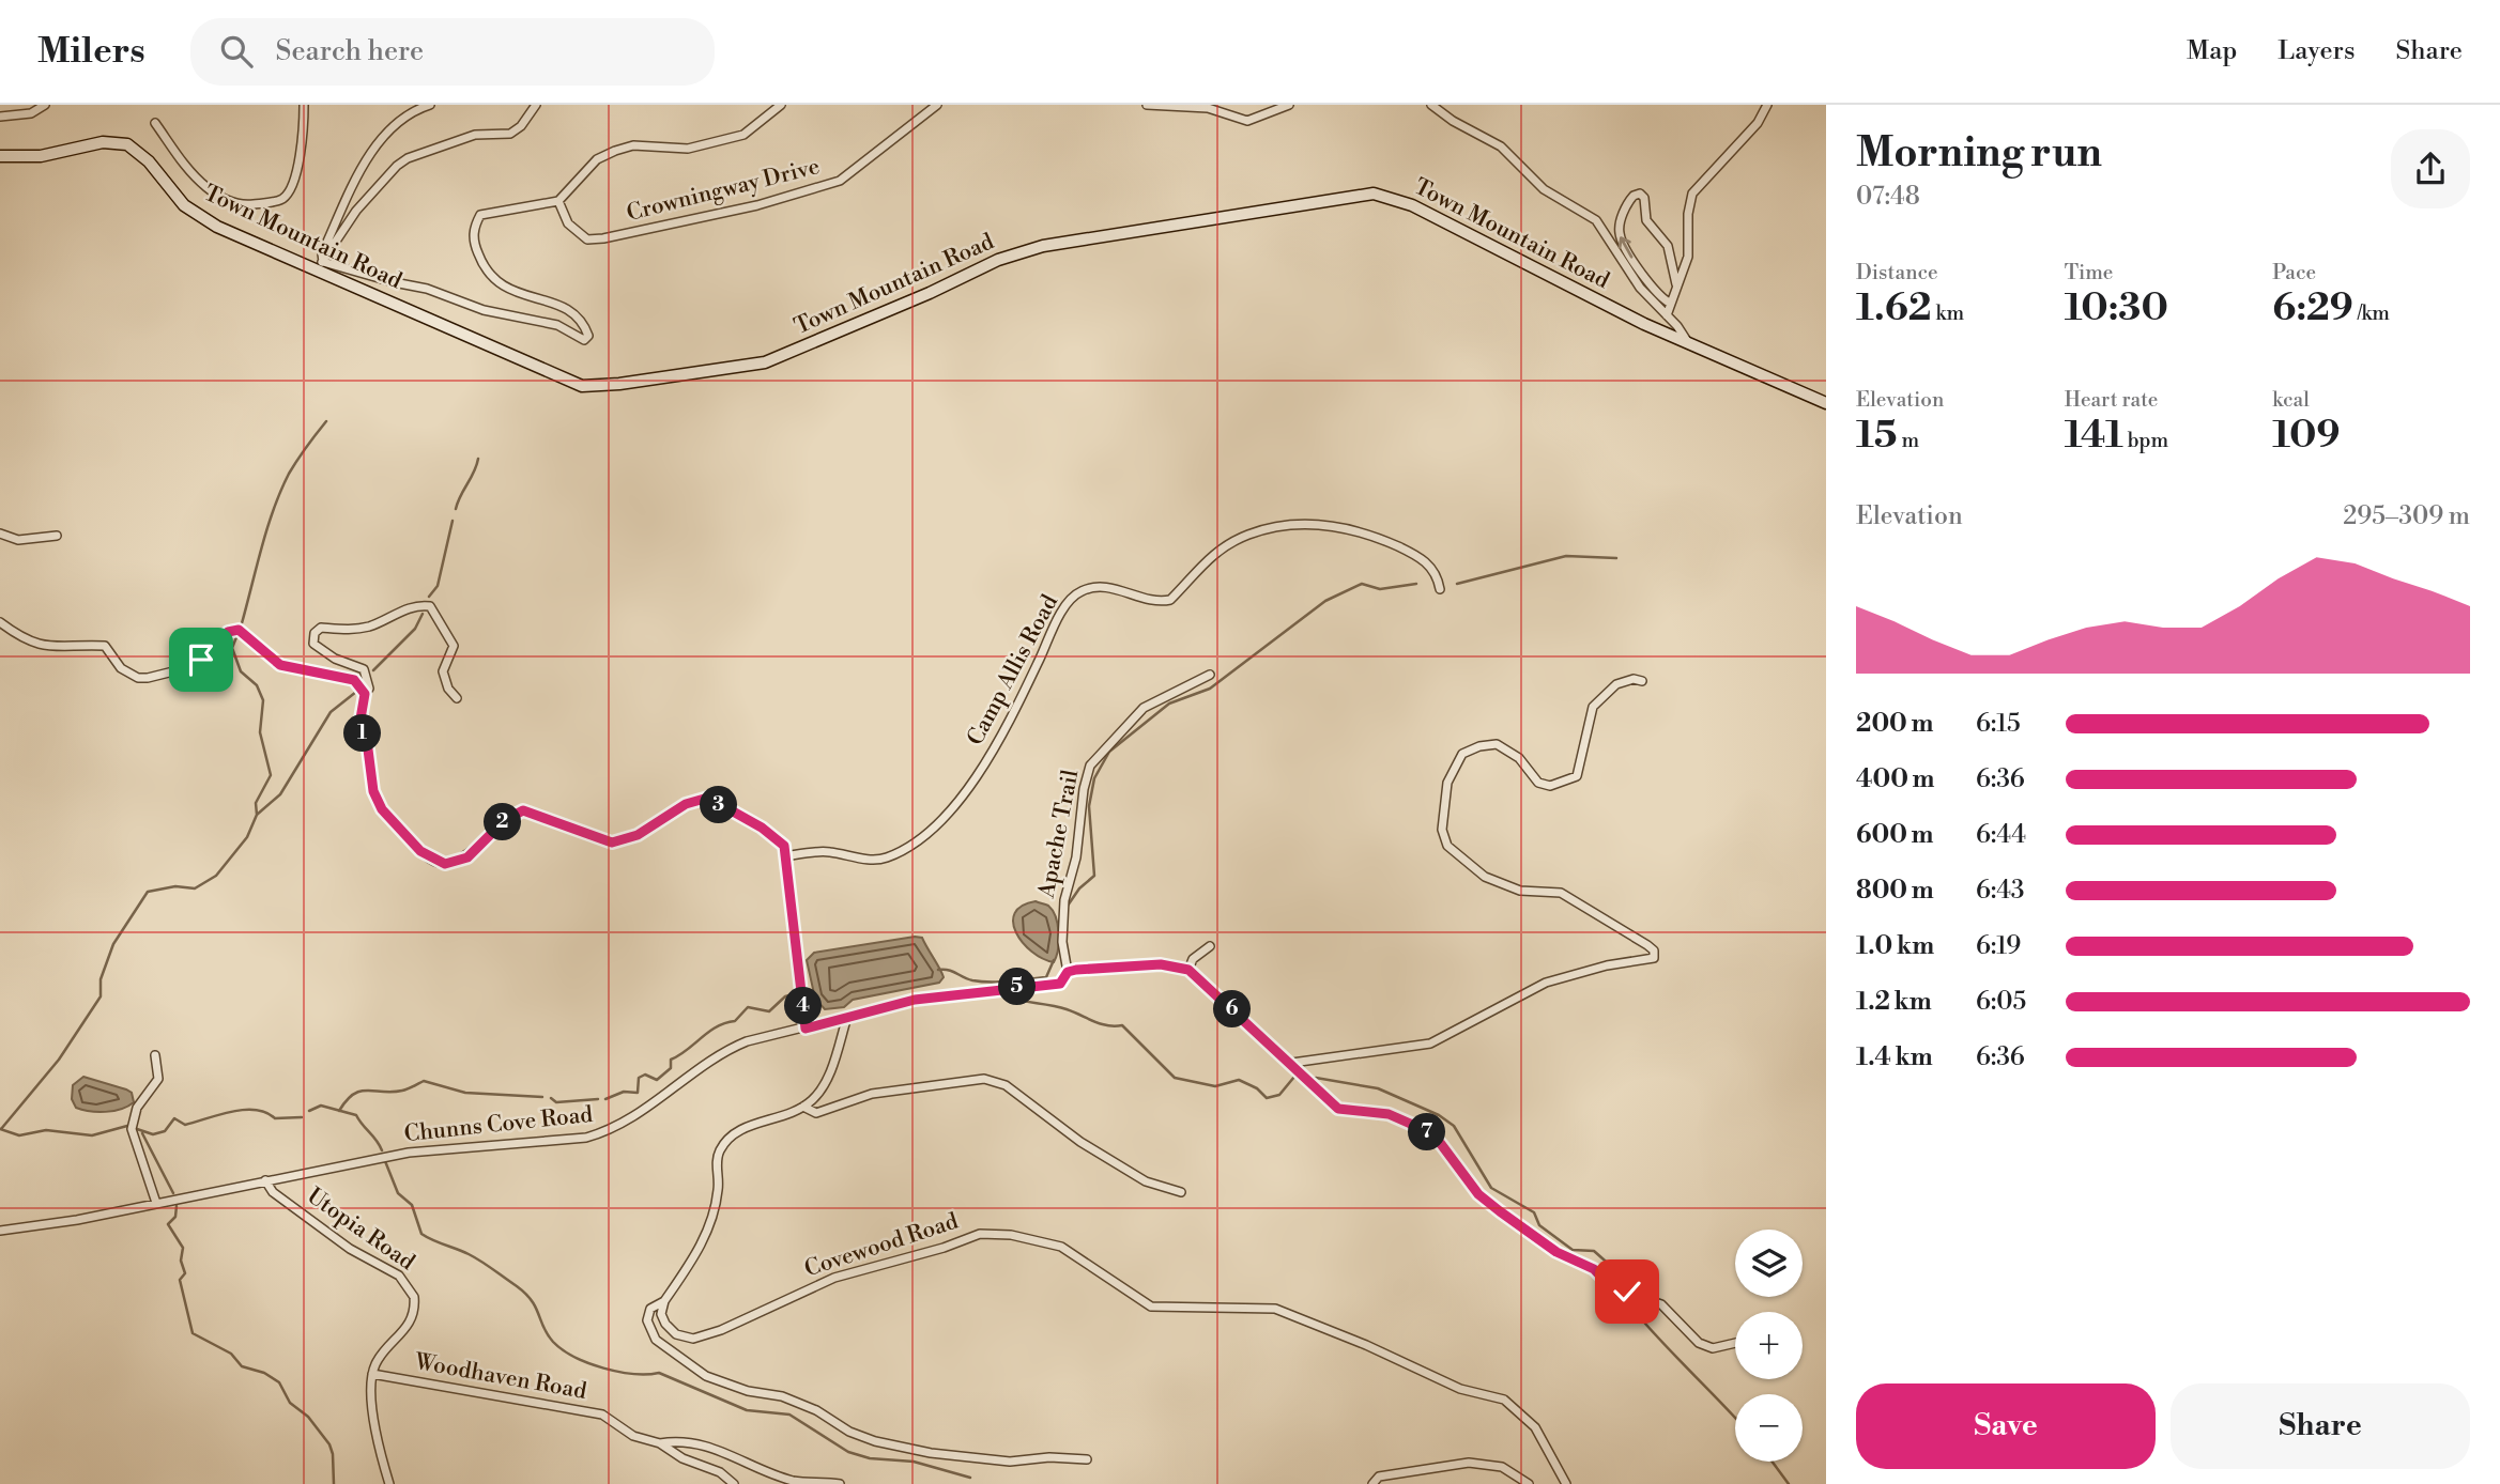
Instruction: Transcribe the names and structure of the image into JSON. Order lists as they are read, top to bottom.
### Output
{
  "streets": {
    "main road": ["Town Mountain Road"],
    "street": [
      "Crowningway Drive",
      "Camp Allis Road",
      "Apache Trail",
      "Chunns Cove Road",
      "Utopia Road",
      "Covewood Road",
      "Woodhaven Road"
    ]
  },
  "crossings": [
    ["Apache Trail", "Chunns Cove Road"],
    ["Chunns Cove Road", "Utopia Road"],
    ["Utopia Road", "Woodhaven Road"]
  ],
  "page": {
    "header": "Milers",
    "search": "Search here",
    "nav": ["Map", "Layers", "Share"],
    "heading": ["Morning run", "07:48"],
    "stats": [
      ["Distance", "1.62 km"],
      ["Time", "10:30"],
      ["Pace", "6:29 /km"],
      ["Elevation", "15 m"],
      ["Heart rate", "141 bpm"],
      ["kcal", "109"]
    ],
    "chart": ["Elevation", "295–309 m"],
    "list": [
      {
        "name": "200 m",
        "note": "6:15"
      },
      {
        "name": "400 m",
        "note": "6:36"
      },
      {
        "name": "600 m",
        "note": "6:44"
      },
      {
        "name": "800 m",
        "note": "6:43"
      },
      {
        "name": "1.0 km",
        "note": "6:19"
      },
      {
        "name": "1.2 km",
        "note": "6:05"
      },
      {
        "name": "1.4 km",
        "note": "6:36"
      }
    ],
    "pins": [
      "1",
      "3",
      "2",
      "5",
      "4",
      "6",
      "7"
    ],
    "map_buttons": ["+", "−"],
    "buttons": ["Save", "Share"]
  }
}
